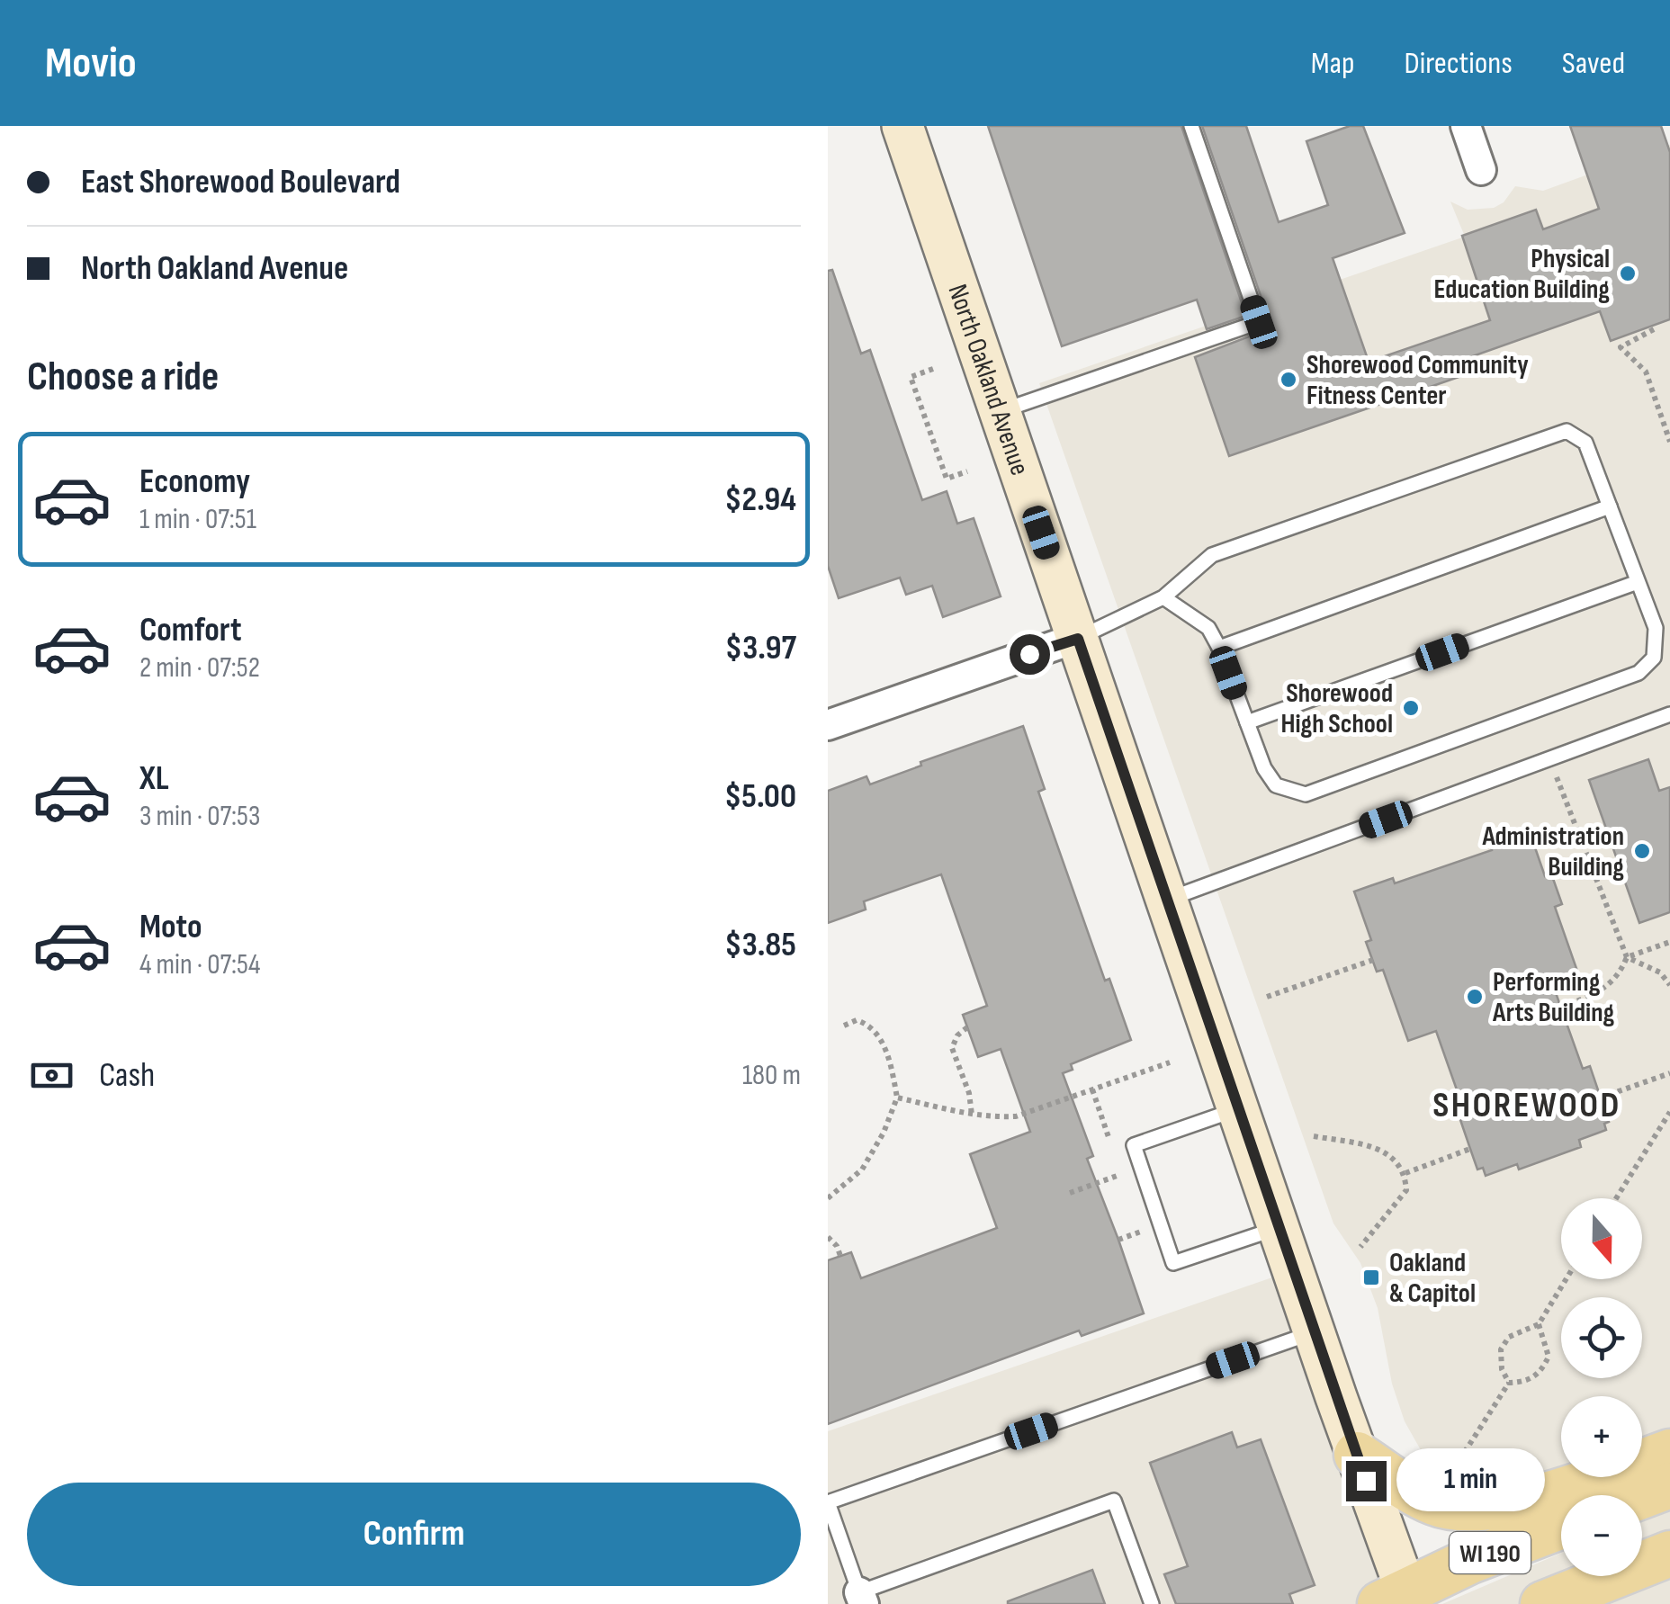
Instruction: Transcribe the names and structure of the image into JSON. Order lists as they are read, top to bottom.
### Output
{
  "streets": {
    "main road": ["North Oakland Avenue", "WI 190"]
  },
  "crossings": [
    ["North Oakland Avenue", "WI 190"]
  ],
  "districts": ["SHOREWOOD"],
  "places": {
    "other": [
      "Physical Education Building",
      "Shorewood Community Fitness Center",
      "Shorewood High School",
      "Administration Building",
      "Performing Arts Building"
    ],
    "transit": ["Oakland & Capitol"]
  },
  "north": "bottom",
  "page": {
    "header": "Movio",
    "nav": ["Map", "Directions", "Saved"],
    "banner": ["East Shorewood Boulevard", "North Oakland Avenue"],
    "heading": "Choose a ride",
    "list": [
      {
        "name": "Economy",
        "note": "1 min · 07:51",
        "value": "$2.94"
      },
      {
        "name": "Comfort",
        "note": "2 min · 07:52",
        "value": "$3.97"
      },
      {
        "name": "XL",
        "note": "3 min · 07:53",
        "value": "$5.00"
      },
      {
        "name": "Moto",
        "note": "4 min · 07:54",
        "value": "$3.85"
      }
    ],
    "pay": ["Cash", "180 m"],
    "map_buttons": ["+", "−"],
    "bubble": "1 min",
    "buttons": "Confirm"
  }
}
